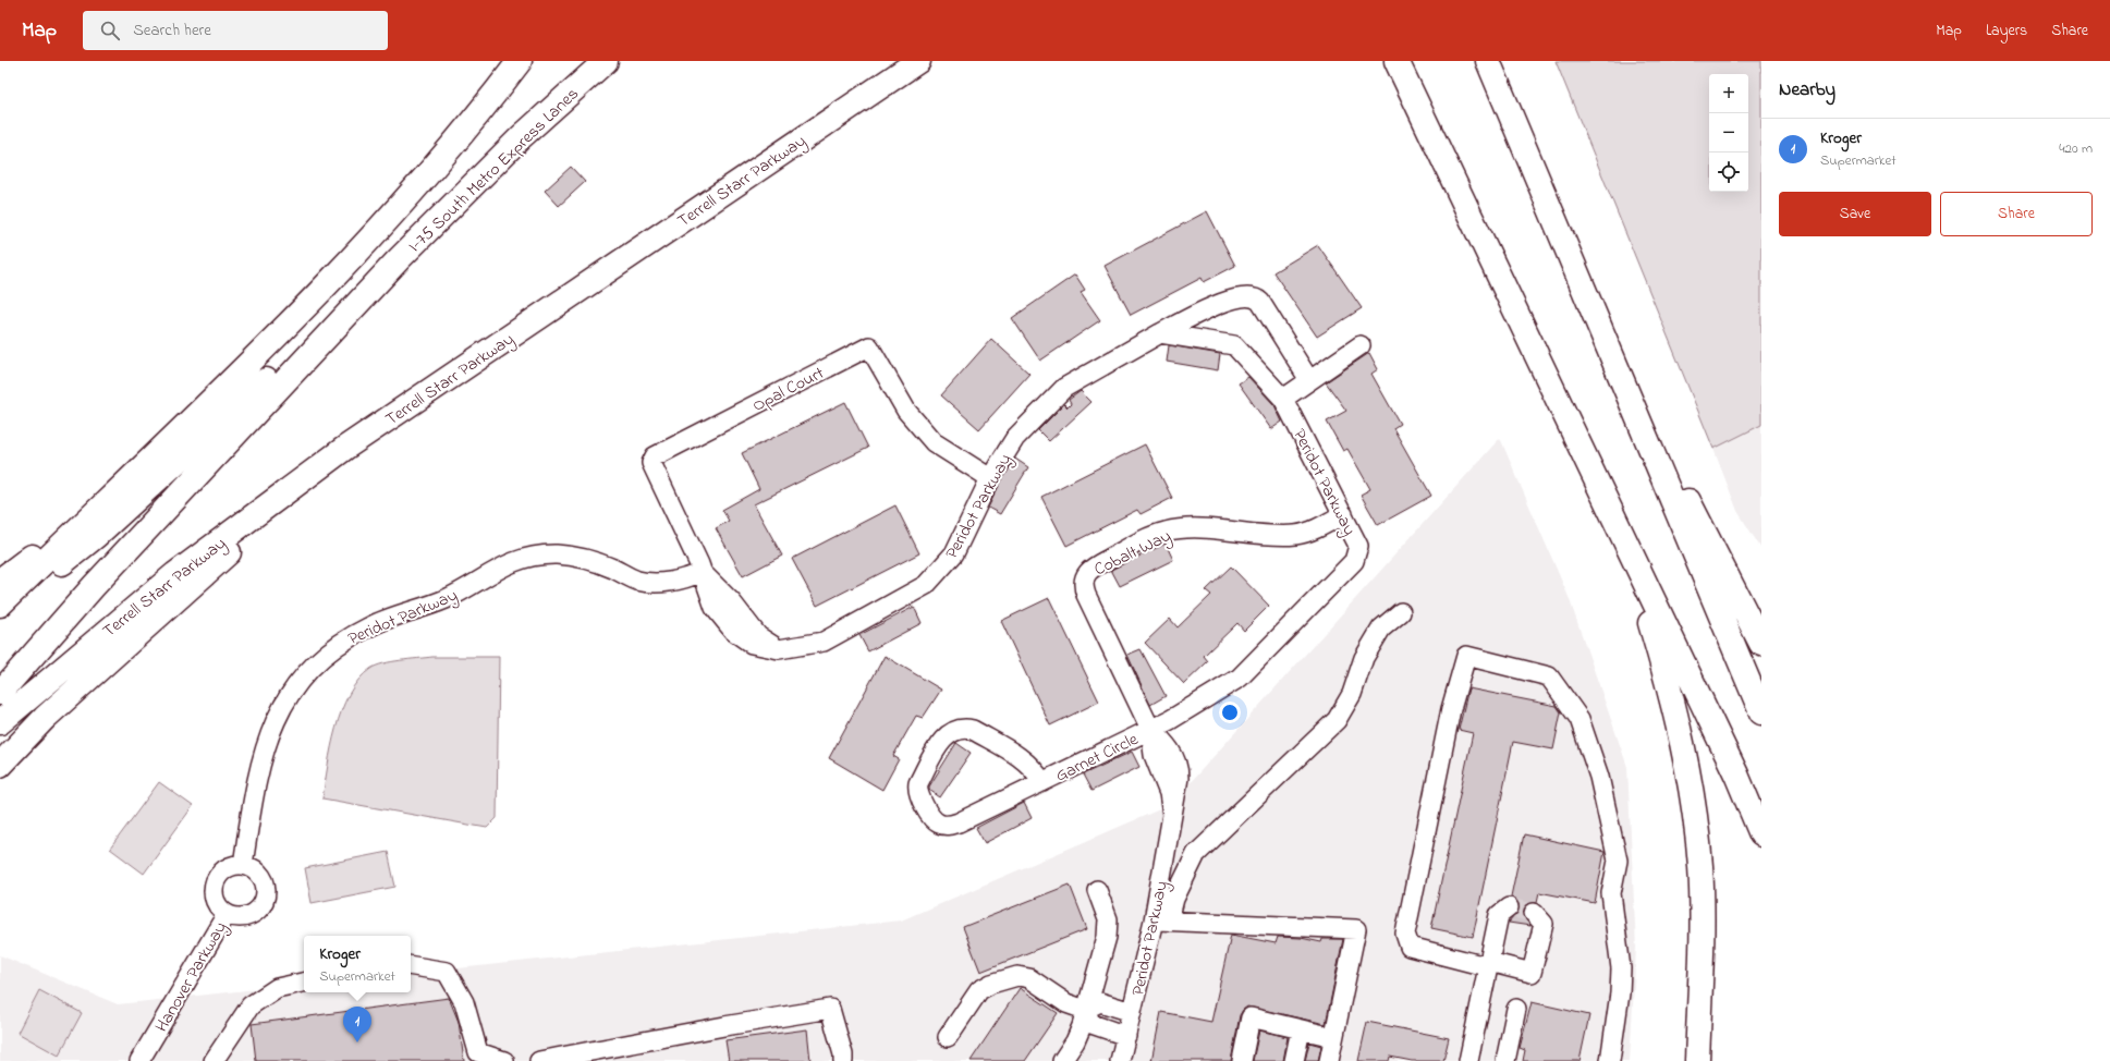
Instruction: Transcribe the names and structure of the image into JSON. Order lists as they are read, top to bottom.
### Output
{
  "streets": {
    "highway": ["I-75 South Metro Express Lanes", "Terrell Starr Parkway"],
    "street": [
      "Opal Court",
      "Peridot Parkway",
      "Cobalt Way",
      "Garnet Circle",
      "Hanover Parkway"
    ]
  },
  "crossings": [
    ["Opal Court", "Peridot Parkway"],
    ["Peridot Parkway", "Cobalt Way"],
    ["Peridot Parkway", "Garnet Circle"],
    ["Peridot Parkway", "Hanover Parkway"],
    ["Cobalt Way", "Garnet Circle"]
  ],
  "page": {
    "header": "Map",
    "search": "Search here",
    "nav": ["Map", "Layers", "Share"],
    "heading": "Nearby",
    "map_buttons": ["+", "−"],
    "list": [
      {
        "mark": "1",
        "name": "Kroger",
        "note": "Supermarket",
        "value": "420 m"
      }
    ],
    "buttons": ["Save", "Share"],
    "popup": ["Kroger", "Supermarket"],
    "pins": "1"
  }
}
